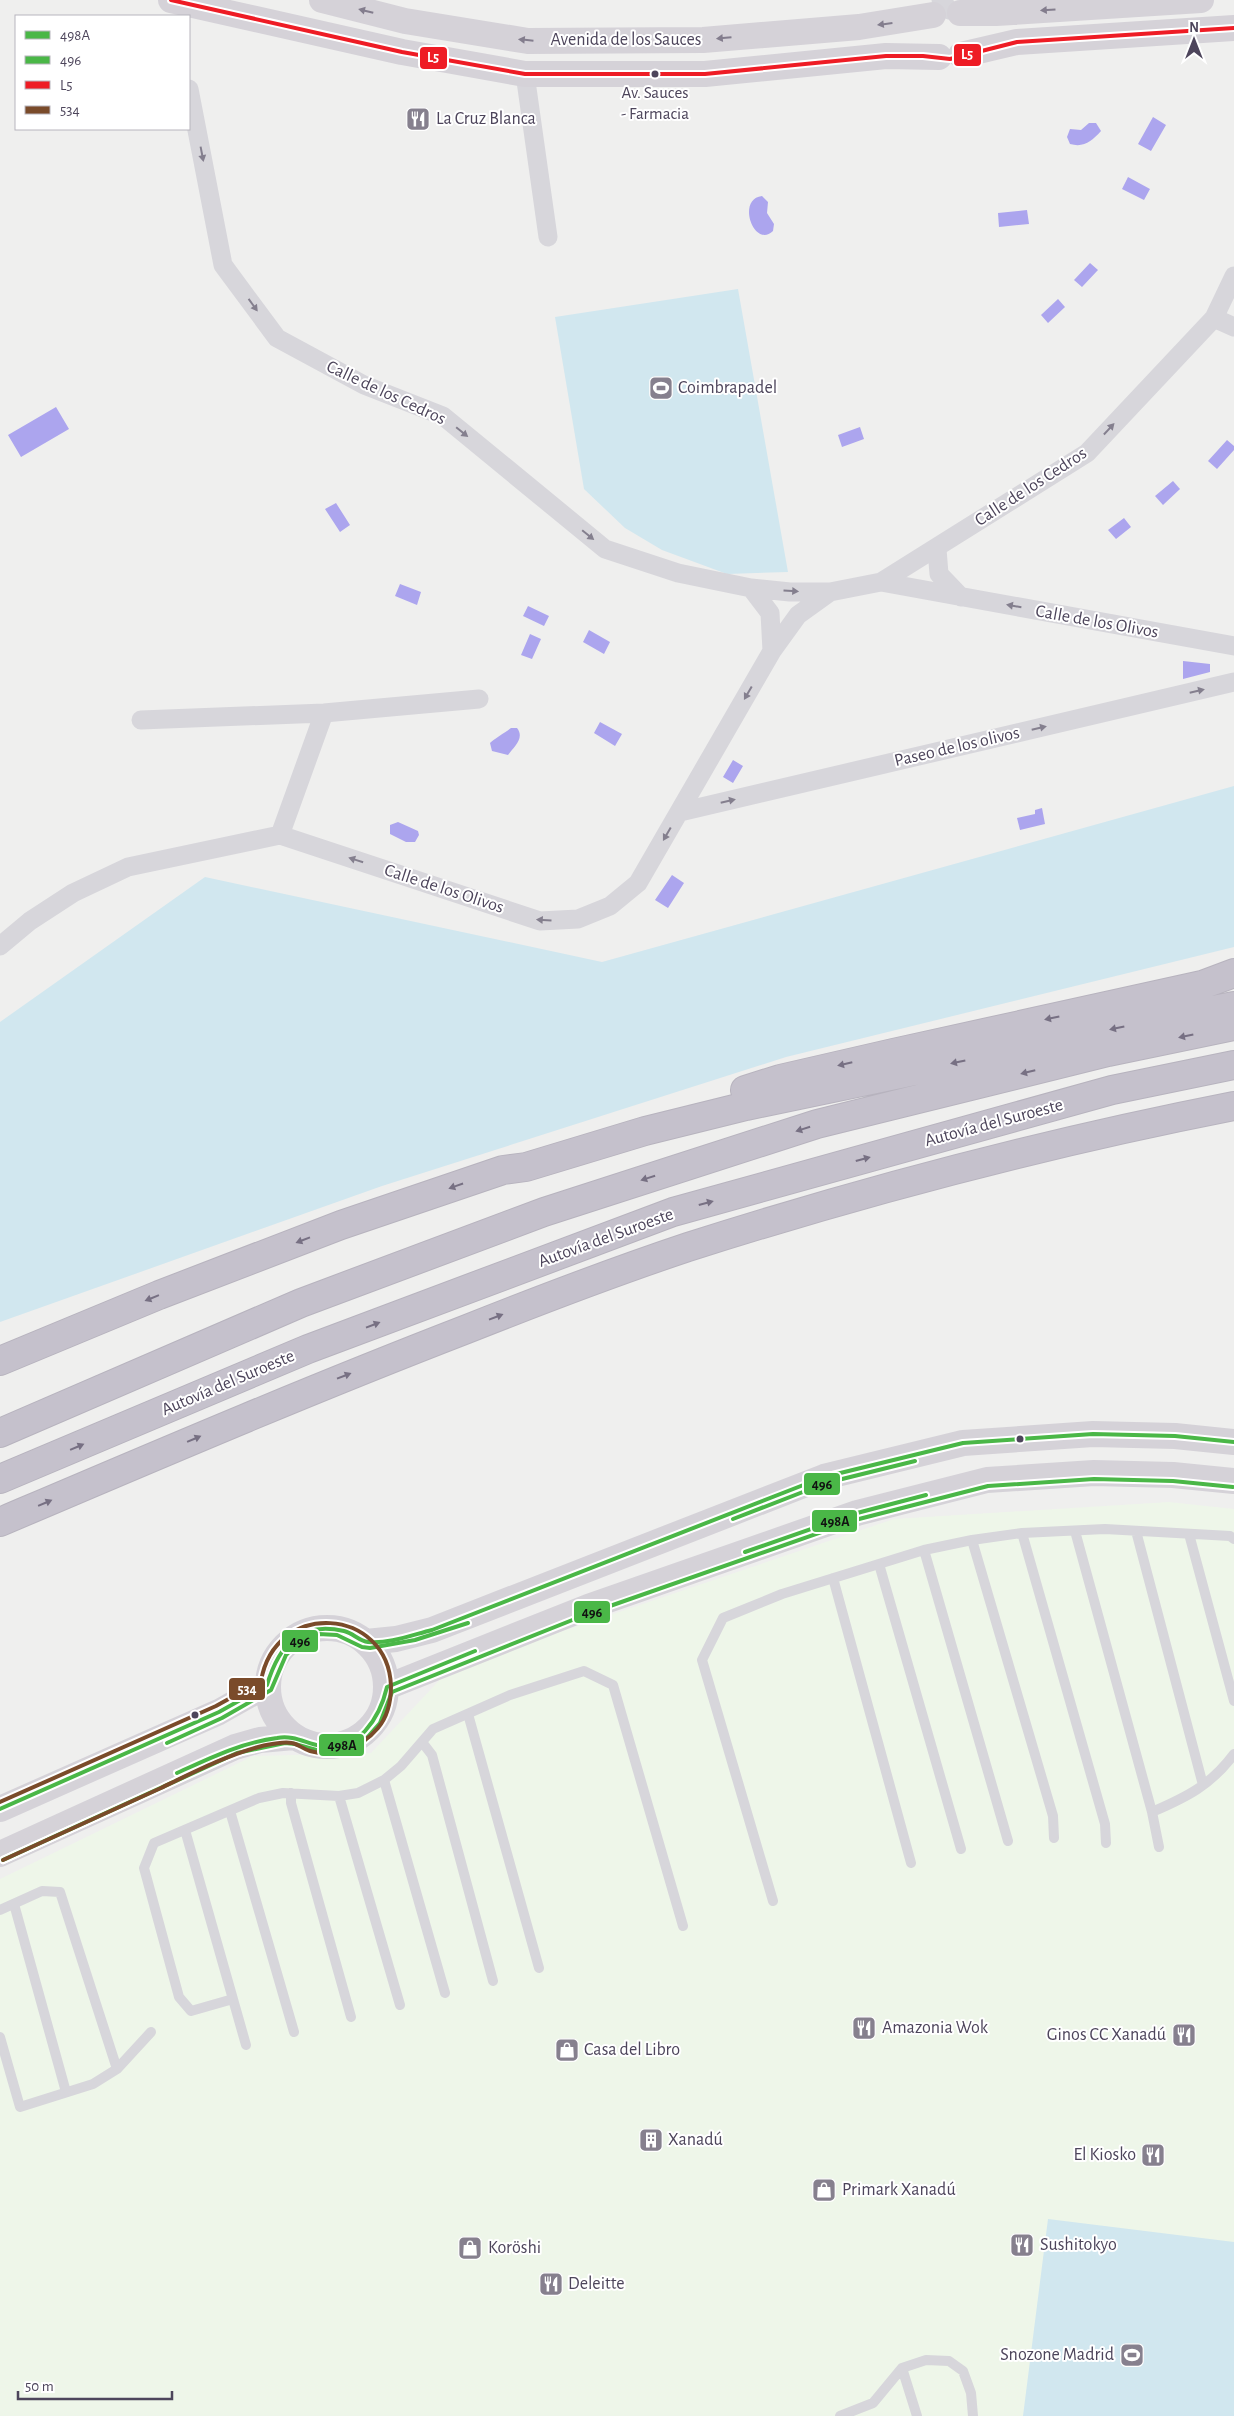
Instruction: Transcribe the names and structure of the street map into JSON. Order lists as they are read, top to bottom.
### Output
{
  "streets": {
    "highway": ["Autovía del Suroeste"],
    "street": [
      "Avenida de los Sauces",
      "Calle de los Cedros",
      "Calle de los Olivos",
      "Paseo de los olivos"
    ]
  },
  "crossings": [
    ["Calle de los Cedros", "Calle de los Olivos"],
    ["Calle de los Olivos", "Paseo de los olivos"]
  ],
  "one_way": ["Calle de los Olivos", "Paseo de los olivos"],
  "places": {
    "other": ["Av. Sauces - Farmacia"],
    "restaurant": [
      "La Cruz Blanca",
      "Amazonia Wok",
      "Ginos CC Xanadú",
      "El Kiosko",
      "Sushitokyo",
      "Deleitte"
    ],
    "sports": ["Coimbrapadel", "Snozone Madrid"],
    "shop": ["Casa del Libro", "Primark Xanadú", "Koröshi"],
    "building": ["Xanadú"]
  },
  "lines": [
    "transit line L5",
    "transit line 498A",
    "transit line 496",
    "transit line 534"
  ],
  "legend": [
    "498A",
    "496",
    "L5",
    "534"
  ],
  "scale_bar": "50 m",
  "north": "top"
}
